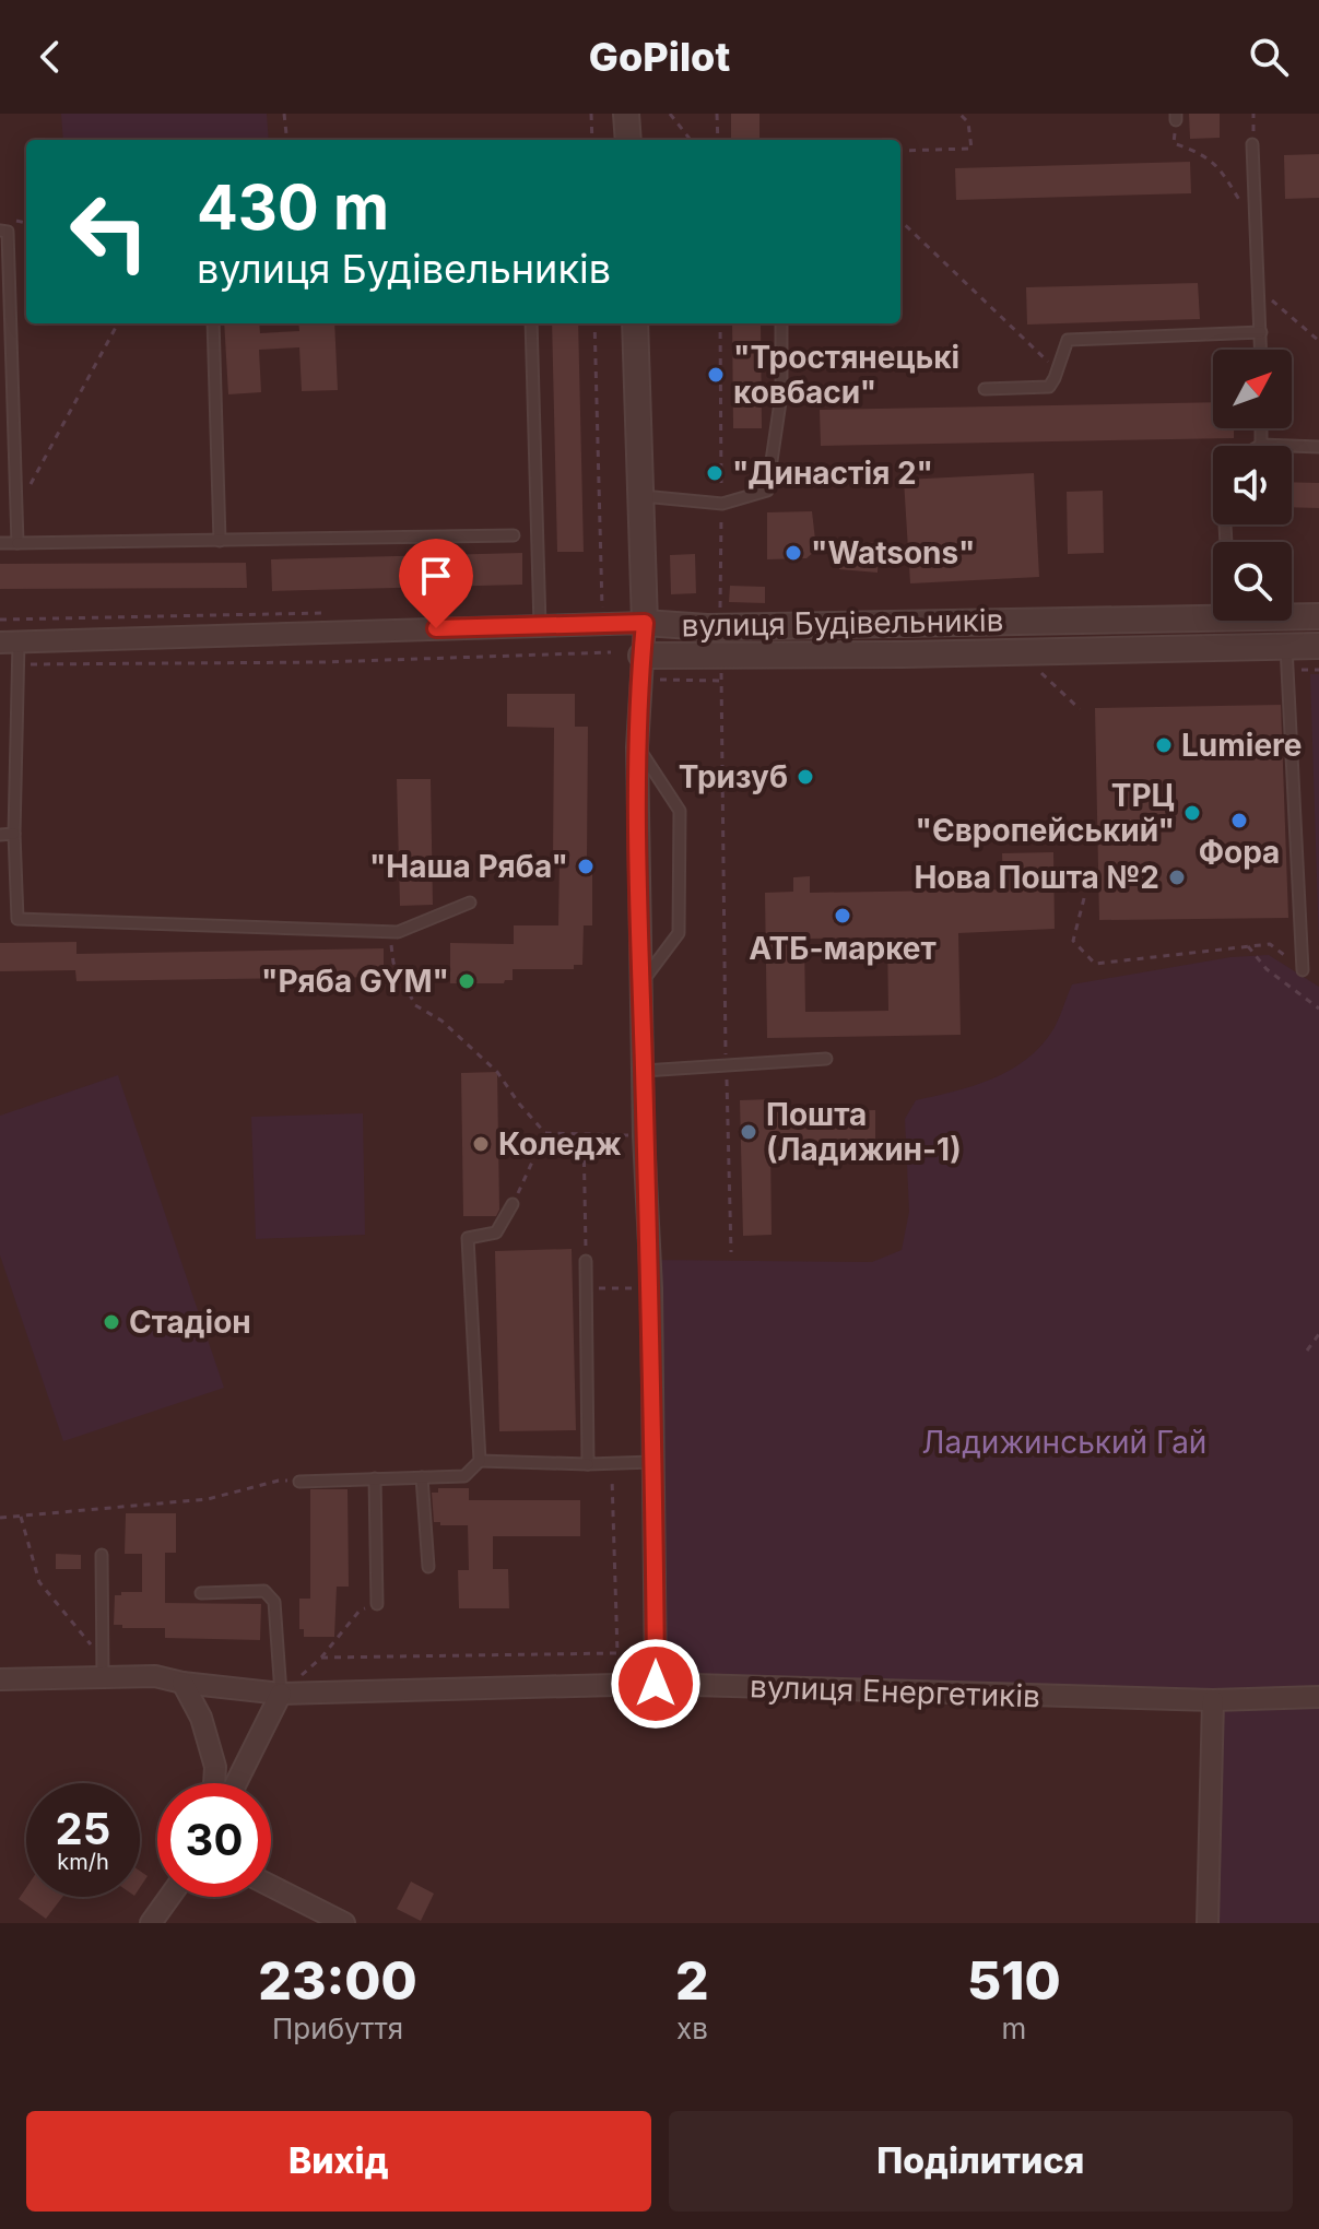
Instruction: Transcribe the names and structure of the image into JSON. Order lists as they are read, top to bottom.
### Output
{
  "streets": {
    "street": ["вулиця Будівельників", "вулиця Енергетиків"]
  },
  "parks": ["Ладижинський Гай"],
  "places": [
    "\"Тростянецькі ковбаси\"",
    "\"Династія 2\"",
    "\"Watsons\"",
    "Lumiere",
    "Тризуб",
    "ТРЦ \"Європейський\"",
    "Фора",
    "\"Наша Ряба\"",
    "Нова Пошта №2",
    "АТБ-маркет",
    "\"Ряба GYM\"",
    "Пошта (Ладижин-1)",
    "Коледж",
    "Стадіон"
  ],
  "north": "top right",
  "page": {
    "header": "GoPilot",
    "turn": ["430 m", "вулиця Будівельників"],
    "speed": "25 km/h",
    "limit": "30",
    "eta": [
      "23:00",
      "Прибуття",
      "2",
      "хв",
      "510",
      "m"
    ],
    "buttons": ["Вихід", "Поділитися"]
  }
}
